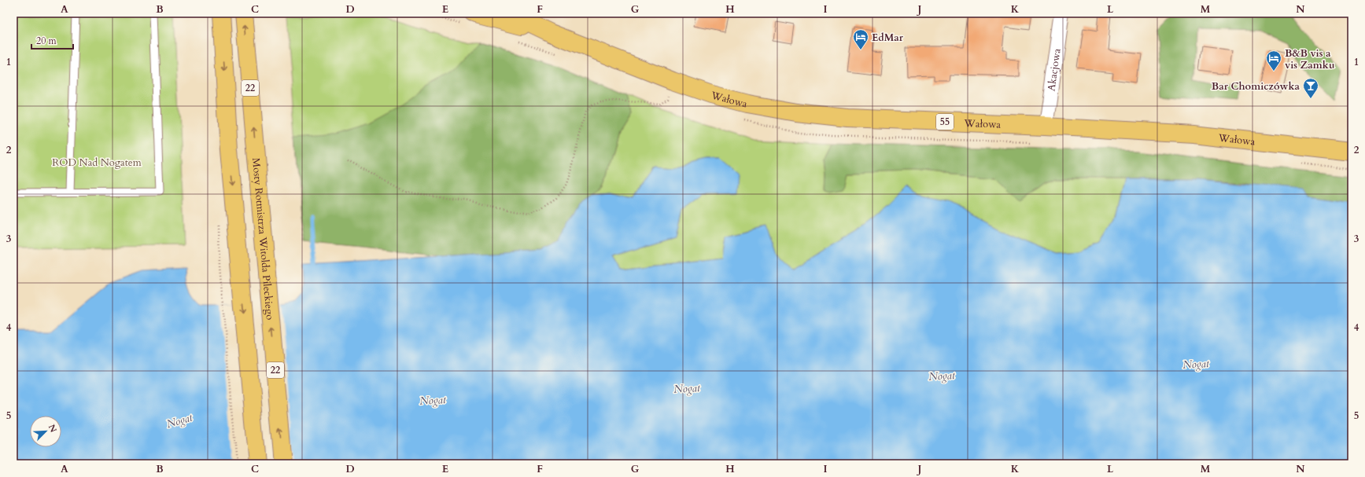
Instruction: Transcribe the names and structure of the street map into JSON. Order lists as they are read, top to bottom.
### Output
{
  "streets": {
    "main road": [
      "22",
      "Wałowa",
      "55",
      "Mosty Rotmistrza Witolda Pileckiego"
    ],
    "street": ["Akacjowa"]
  },
  "crossings": [
    ["Akacjowa", "Wałowa"]
  ],
  "water": ["Nogat"],
  "parks": ["ROD Nad Nogatem"],
  "places": {
    "hotel": ["EdMar", "B&B vis a vis Zamku"],
    "bar": ["Bar Chomiczówka"]
  },
  "scale_bar": "20 m",
  "north": "top right",
  "grid": {
    "columns": [
      "A",
      "B",
      "C",
      "D",
      "E",
      "F",
      "G",
      "H",
      "I",
      "J",
      "K",
      "L",
      "M",
      "N"
    ],
    "rows": [
      "1",
      "2",
      "3",
      "4",
      "5"
    ]
  }
}
